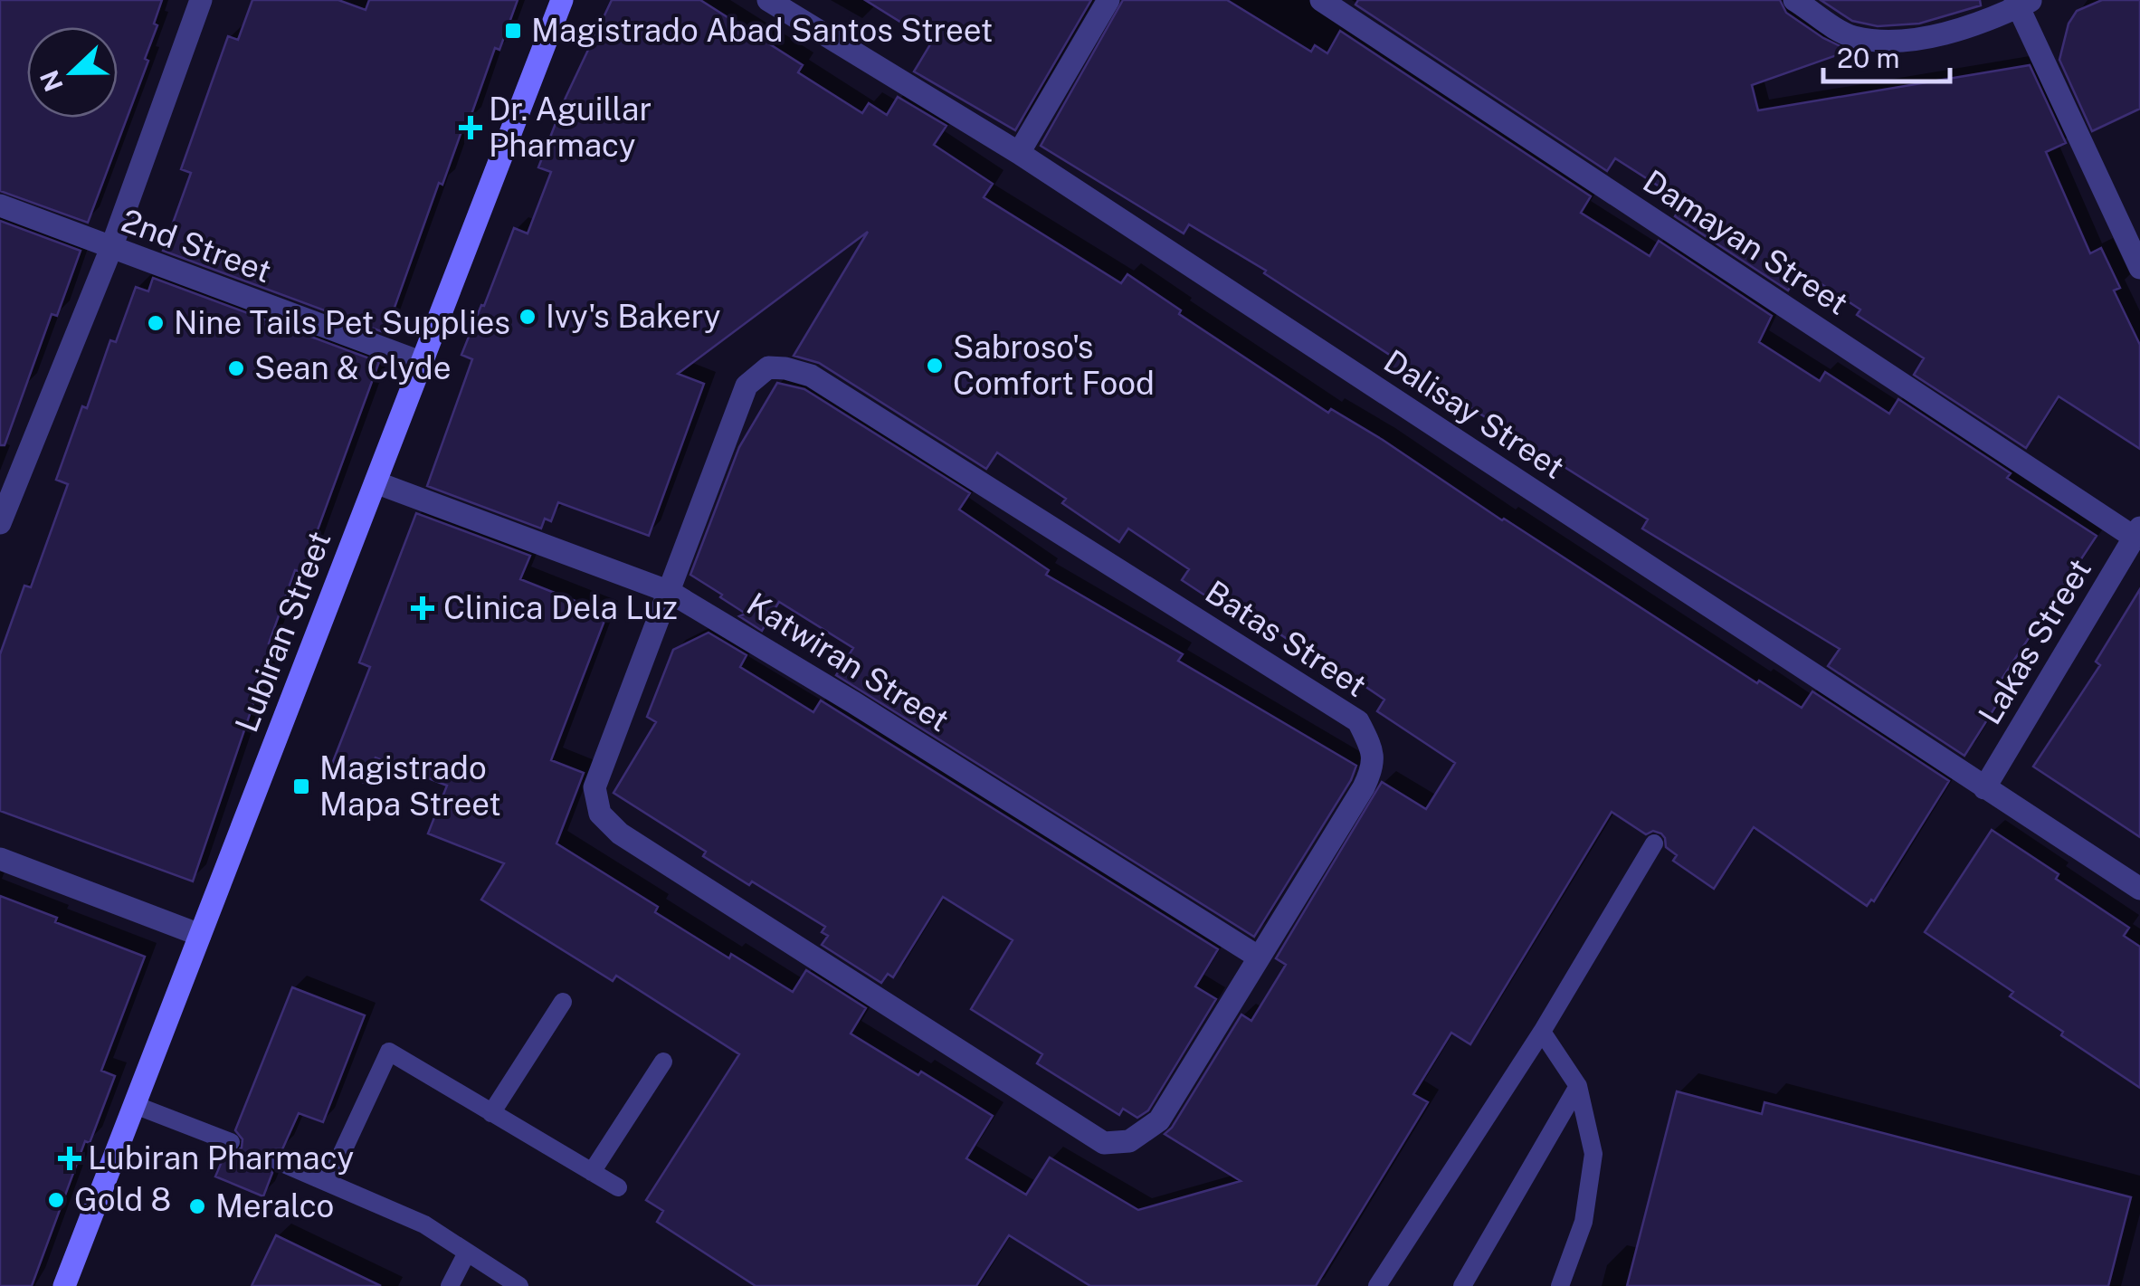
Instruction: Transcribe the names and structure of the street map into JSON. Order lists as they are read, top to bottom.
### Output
{
  "streets": {
    "main road": ["Lubiran Street"],
    "street": [
      "Damayan Street",
      "2nd Street",
      "Dalisay Street",
      "Batas Street",
      "Lakas Street",
      "Katwiran Street"
    ]
  },
  "crossings": [
    ["Damayan Street", "Lakas Street"],
    ["2nd Street", "Lubiran Street"],
    ["Dalisay Street", "Lakas Street"],
    ["Lubiran Street", "Katwiran Street"],
    ["Batas Street", "Katwiran Street"]
  ],
  "places": {
    "transit": ["Magistrado Abad Santos Street", "Magistrado Mapa Street"],
    "health": ["Dr. Aguillar Pharmacy", "Clinica Dela Luz", "Lubiran Pharmacy"],
    "other": [
      "Ivy's Bakery",
      "Nine Tails Pet Supplies",
      "Sabroso's Comfort Food",
      "Sean & Clyde",
      "Gold 8",
      "Meralco"
    ]
  },
  "scale_bar": "20 m",
  "north": "left"
}
